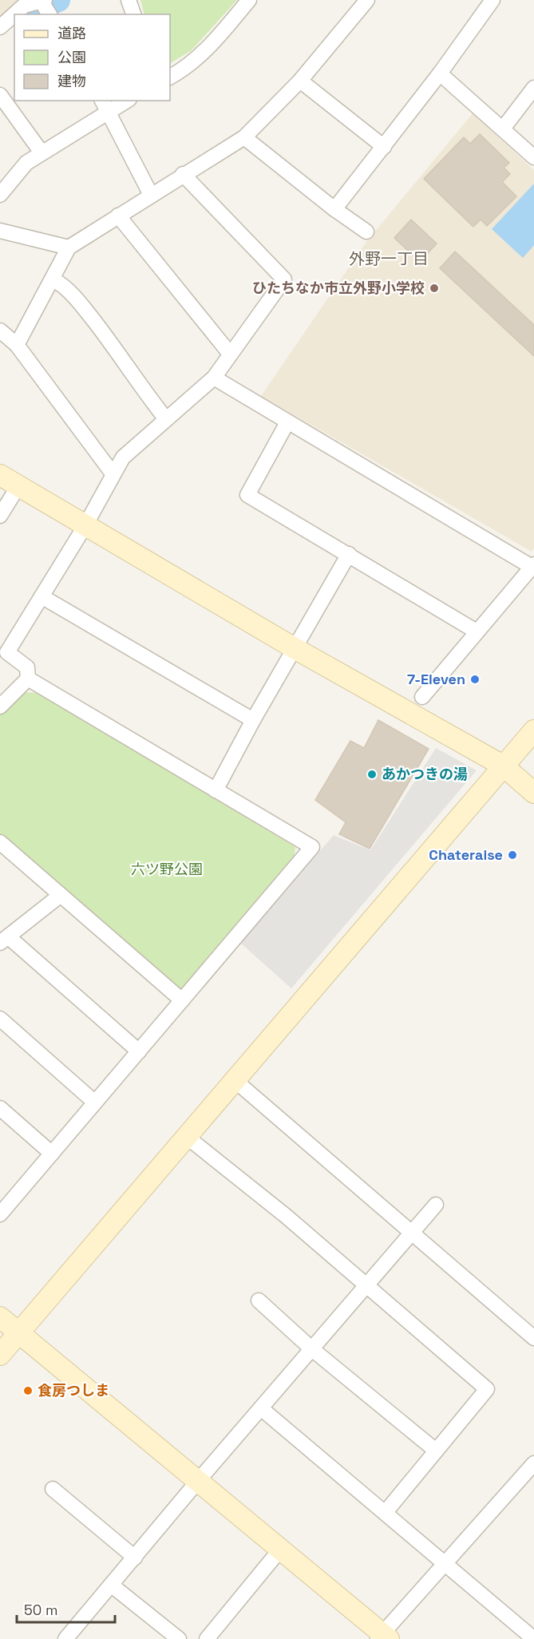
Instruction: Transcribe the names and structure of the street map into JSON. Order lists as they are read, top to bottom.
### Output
{
  "districts": ["外野一丁目"],
  "parks": ["六ツ野公園"],
  "places": [
    "ひたちなか市立外野小学校",
    "7-Eleven",
    "あかつきの湯",
    "Chateraise",
    "食房つしま"
  ],
  "legend": ["道路", "公園", "建物"],
  "scale_bar": "50 m"
}
